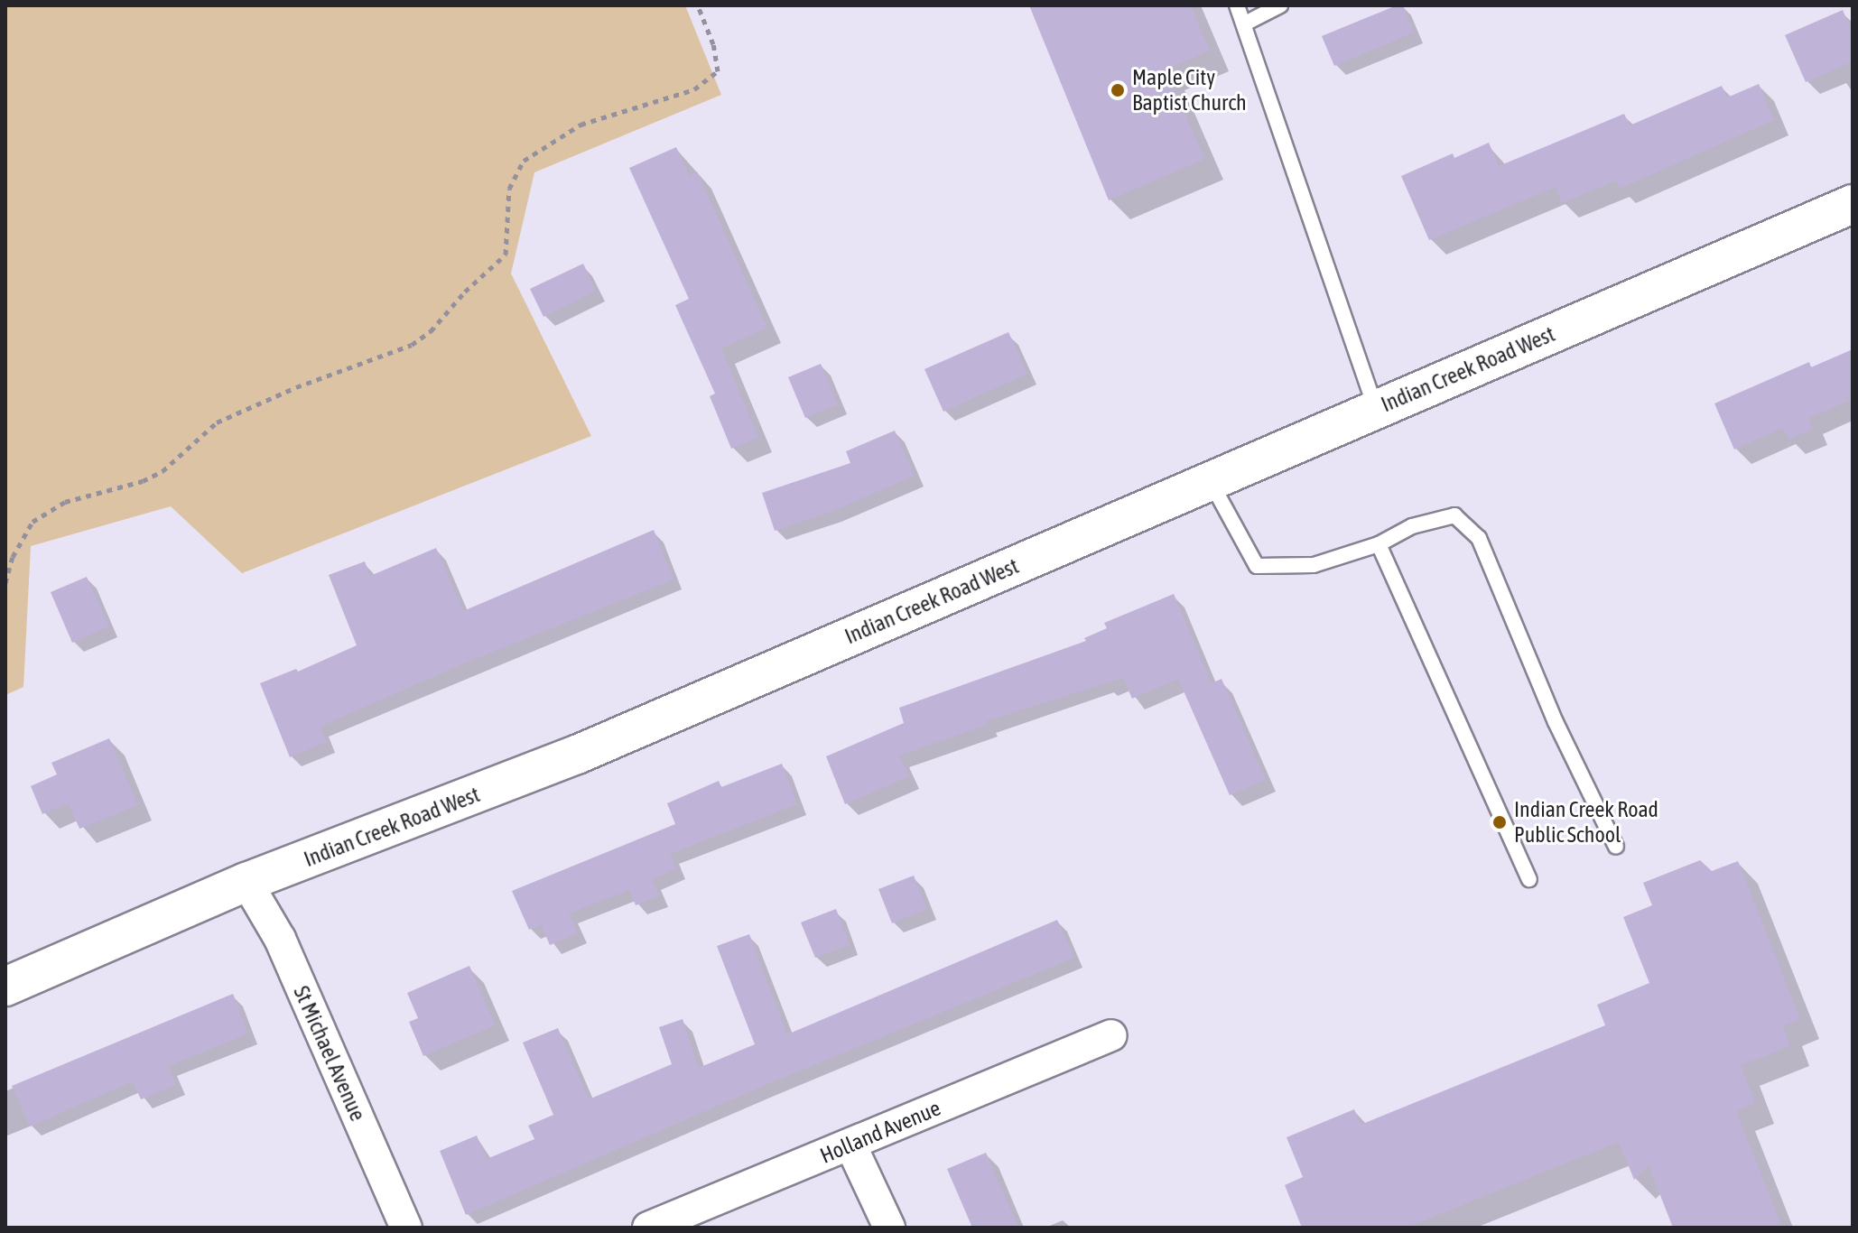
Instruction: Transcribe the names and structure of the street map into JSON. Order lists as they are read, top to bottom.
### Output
{
  "streets": {
    "street": ["Indian Creek Road West", "St Michael Avenue", "Holland Avenue"]
  },
  "crossings": [
    ["Indian Creek Road West", "St Michael Avenue"]
  ],
  "places": ["Maple City Baptist Church", "Indian Creek Road Public School"]
}
